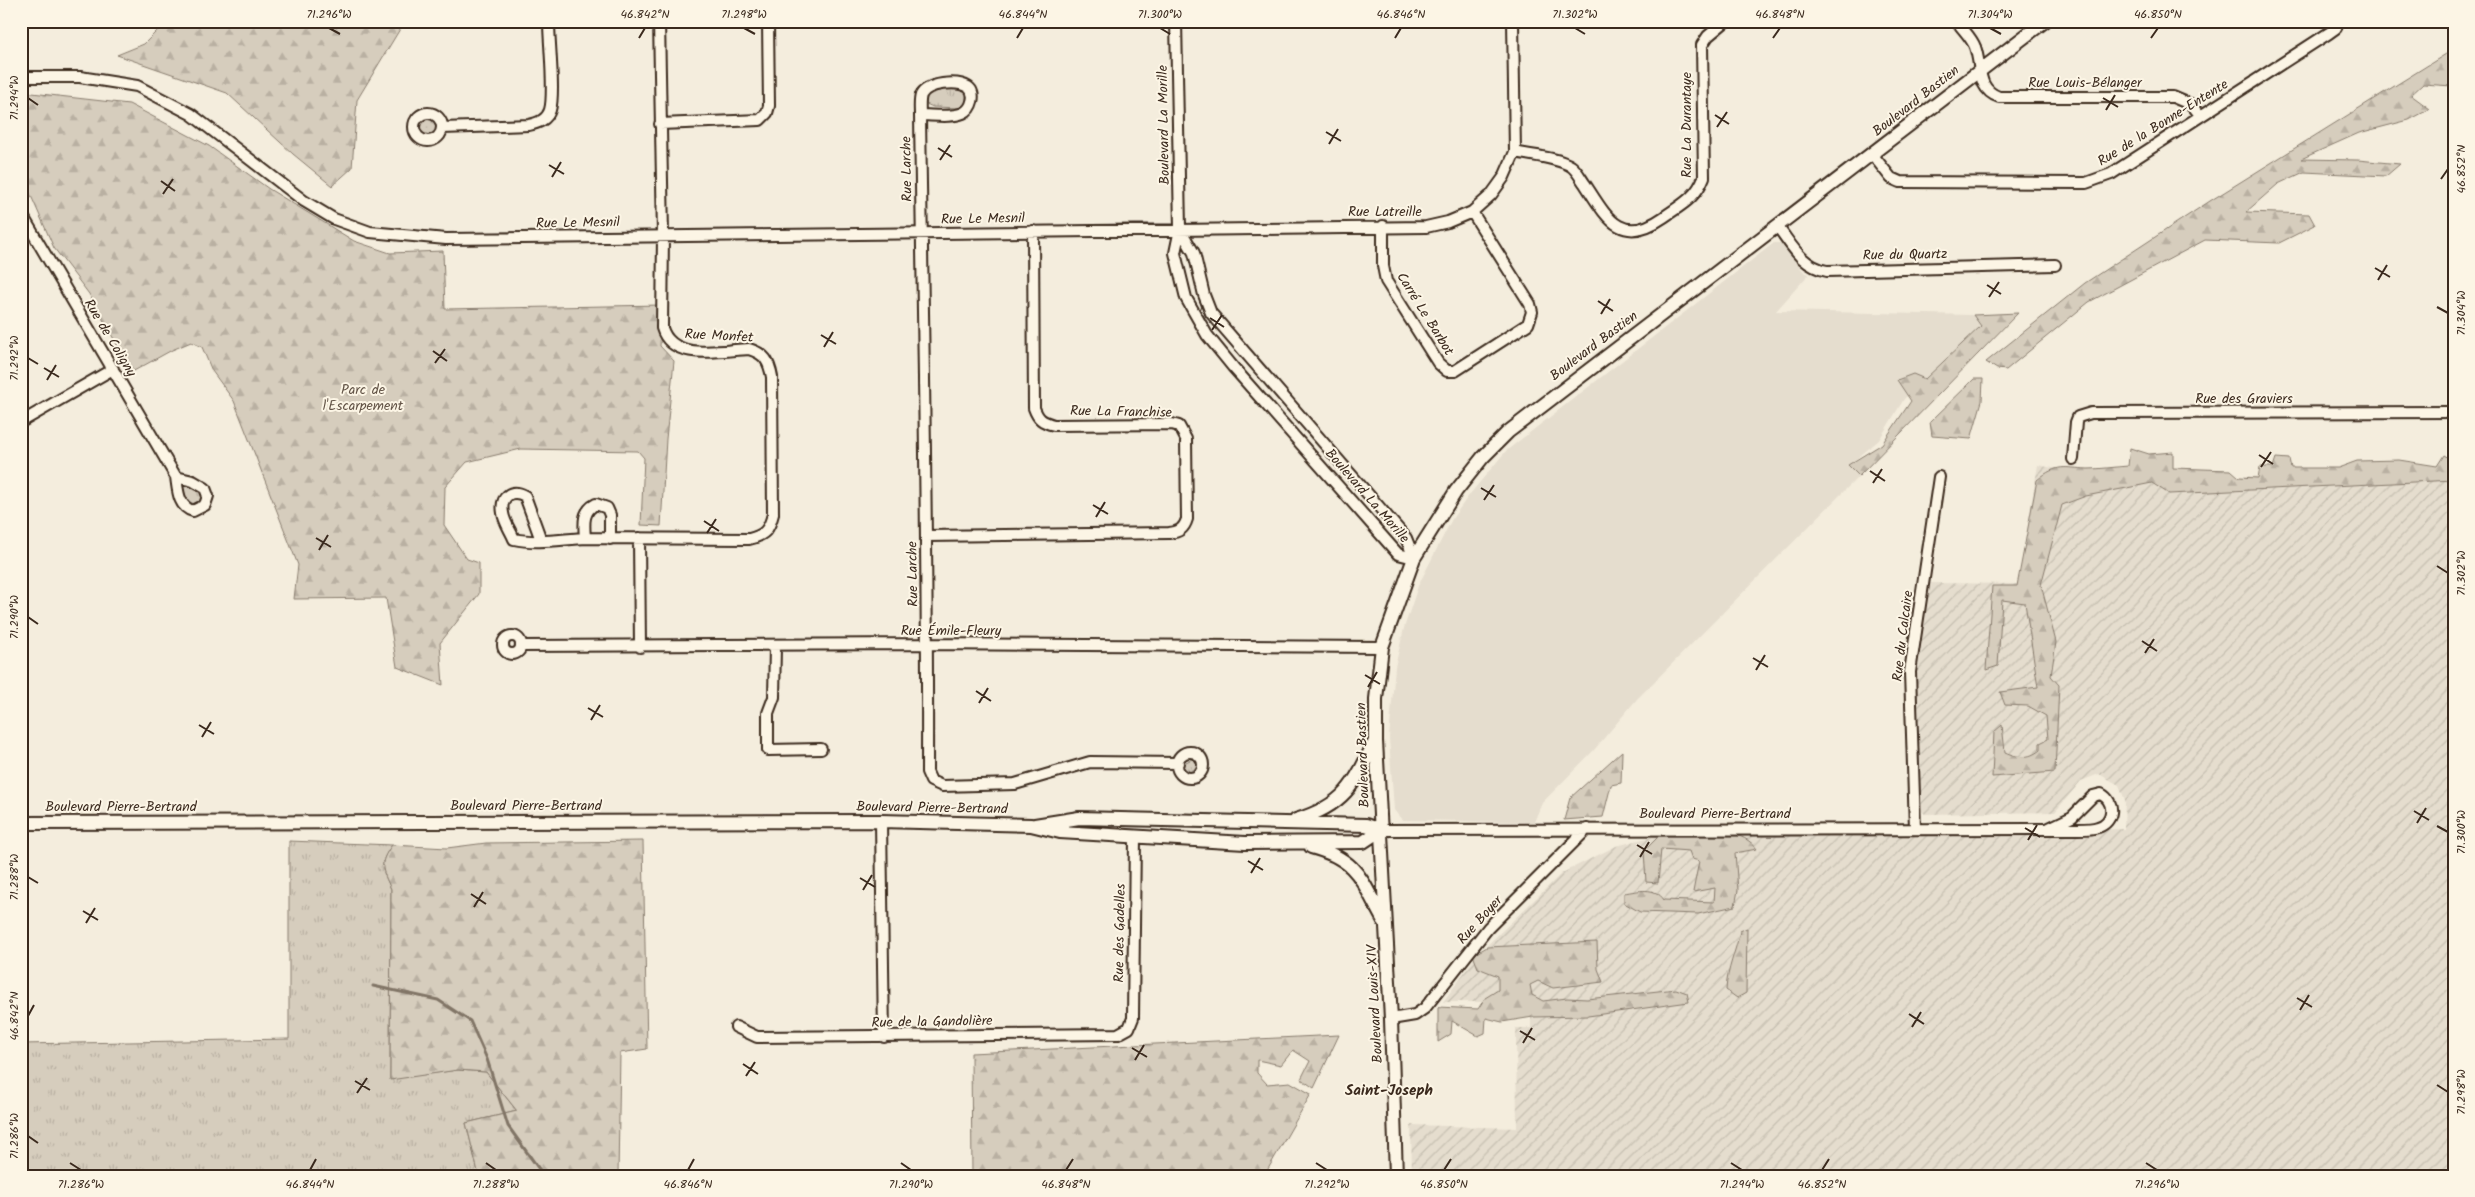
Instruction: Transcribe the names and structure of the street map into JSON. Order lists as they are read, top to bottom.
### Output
{
  "streets": {
    "main road": ["Boulevard Bastien", "Boulevard Pierre-Bertrand", "Boulevard Louis-XIV"],
    "street": [
      "Rue Louis-Bélanger",
      "Rue de la Bonne-Entente",
      "Boulevard La Morille",
      "Rue La Durantaye",
      "Rue Larche",
      "Rue Latreille",
      "Rue Le Mesnil",
      "Rue du Quartz",
      "Carré Le Barbot",
      "Rue Monfet",
      "Rue de Coligny",
      "Rue des Graviers",
      "Rue La Franchise",
      "Rue Émile-Fleury",
      "Rue du Calcaire",
      "Rue Boyer",
      "Rue des Gadelles",
      "Rue de la Gandolière"
    ]
  },
  "crossings": [
    ["Rue Louis-Bélanger", "Boulevard Bastien"],
    ["Rue Louis-Bélanger", "Rue de la Bonne-Entente"],
    ["Boulevard Bastien", "Rue de la Bonne-Entente"],
    ["Boulevard Bastien", "Boulevard La Morille"],
    ["Boulevard Bastien", "Rue du Quartz"],
    ["Boulevard Bastien", "Rue Émile-Fleury"],
    ["Boulevard Bastien", "Boulevard Pierre-Bertrand"],
    ["Boulevard Bastien", "Boulevard Louis-XIV"],
    ["Boulevard La Morille", "Rue Latreille"],
    ["Boulevard La Morille", "Rue Le Mesnil"],
    ["Rue La Durantaye", "Rue Latreille"],
    ["Rue Larche", "Rue Le Mesnil"],
    ["Rue Larche", "Rue La Franchise"],
    ["Rue Larche", "Rue Émile-Fleury"],
    ["Rue Latreille", "Rue Le Mesnil"],
    ["Rue Latreille", "Carré Le Barbot"],
    ["Rue Le Mesnil", "Rue Monfet"],
    ["Rue Le Mesnil", "Rue La Franchise"],
    ["Rue du Calcaire", "Boulevard Pierre-Bertrand"],
    ["Boulevard Pierre-Bertrand", "Rue Boyer"],
    ["Boulevard Pierre-Bertrand", "Rue des Gadelles"],
    ["Boulevard Pierre-Bertrand", "Boulevard Louis-XIV"],
    ["Rue Boyer", "Boulevard Louis-XIV"],
    ["Rue des Gadelles", "Rue de la Gandolière"]
  ],
  "districts": ["Saint-Joseph"],
  "parks": ["Parc de l'Escarpement"],
  "coordinates": [
    "71.296°W",
    "46.842°N",
    "71.298°W",
    "46.844°N",
    "71.300°W",
    "46.846°N",
    "71.302°W",
    "46.848°N",
    "71.304°W",
    "46.850°N",
    "71.294°W",
    "46.852°N",
    "71.292°W",
    "71.290°W",
    "71.288°W",
    "71.286°W"
  ]
}
